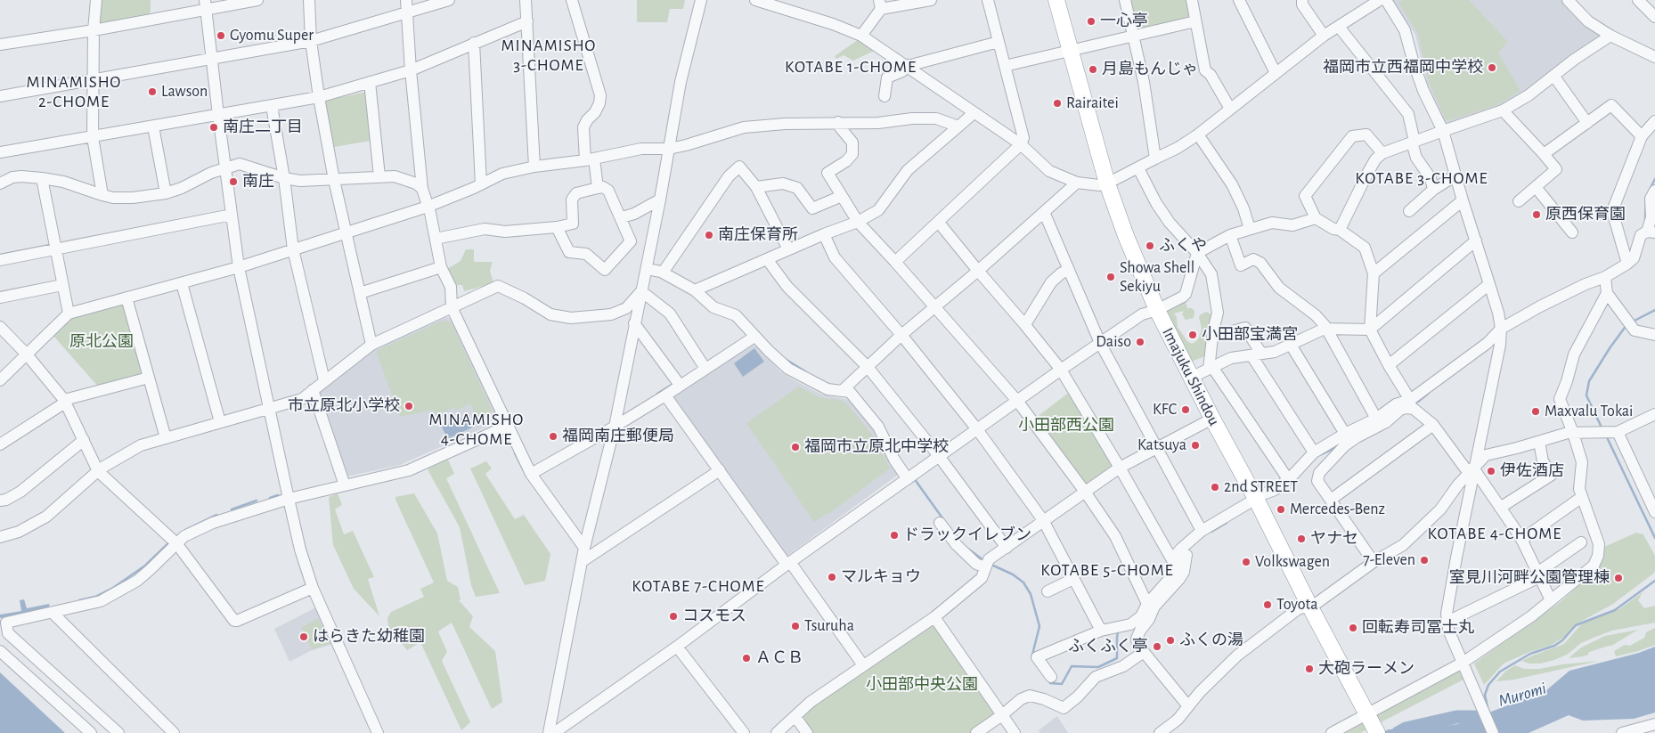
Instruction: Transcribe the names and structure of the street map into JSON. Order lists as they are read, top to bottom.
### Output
{
  "streets": {
    "highway": ["Imajuku Shindou"]
  },
  "districts": [
    "MINAMISHO 3-CHOME",
    "KOTABE 1-CHOME",
    "MINAMISHO 2-CHOME",
    "KOTABE 3-CHOME",
    "MINAMISHO 4-CHOME",
    "KOTABE 4-CHOME",
    "KOTABE 5-CHOME",
    "KOTABE 7-CHOME"
  ],
  "water": ["Muromi"],
  "parks": ["原北公園", "小田部西公園", "小田部中央公園"],
  "places": [
    "一心亭",
    "Gyomu Super",
    "福岡市立西福岡中学校",
    "月島もんじゃ",
    "Lawson",
    "Rairaitei",
    "南庄二丁目",
    "南庄",
    "原西保育園",
    "南庄保育所",
    "ふくや",
    "Showa Shell Sekiyu",
    "小田部宝満宮",
    "Daiso",
    "市立原北小学校",
    "KFC",
    "Maxvalu Tokai",
    "福岡南庄郵便局",
    "Katsuya",
    "福岡市立原北中学校",
    "伊佐酒店",
    "2nd STREET",
    "Mercedes-Benz",
    "ドラックイレブン",
    "ヤナセ",
    "7-Eleven",
    "Volkswagen",
    "マルキョウ",
    "室見川河畔公園管理棟",
    "Toyota",
    "コスモス",
    "Tsuruha",
    "回転寿司冨士丸",
    "はらきた幼稚園",
    "ふくの湯",
    "ふくふく亭",
    "ＡＣＢ",
    "大砲ラーメン"
  ]
}
